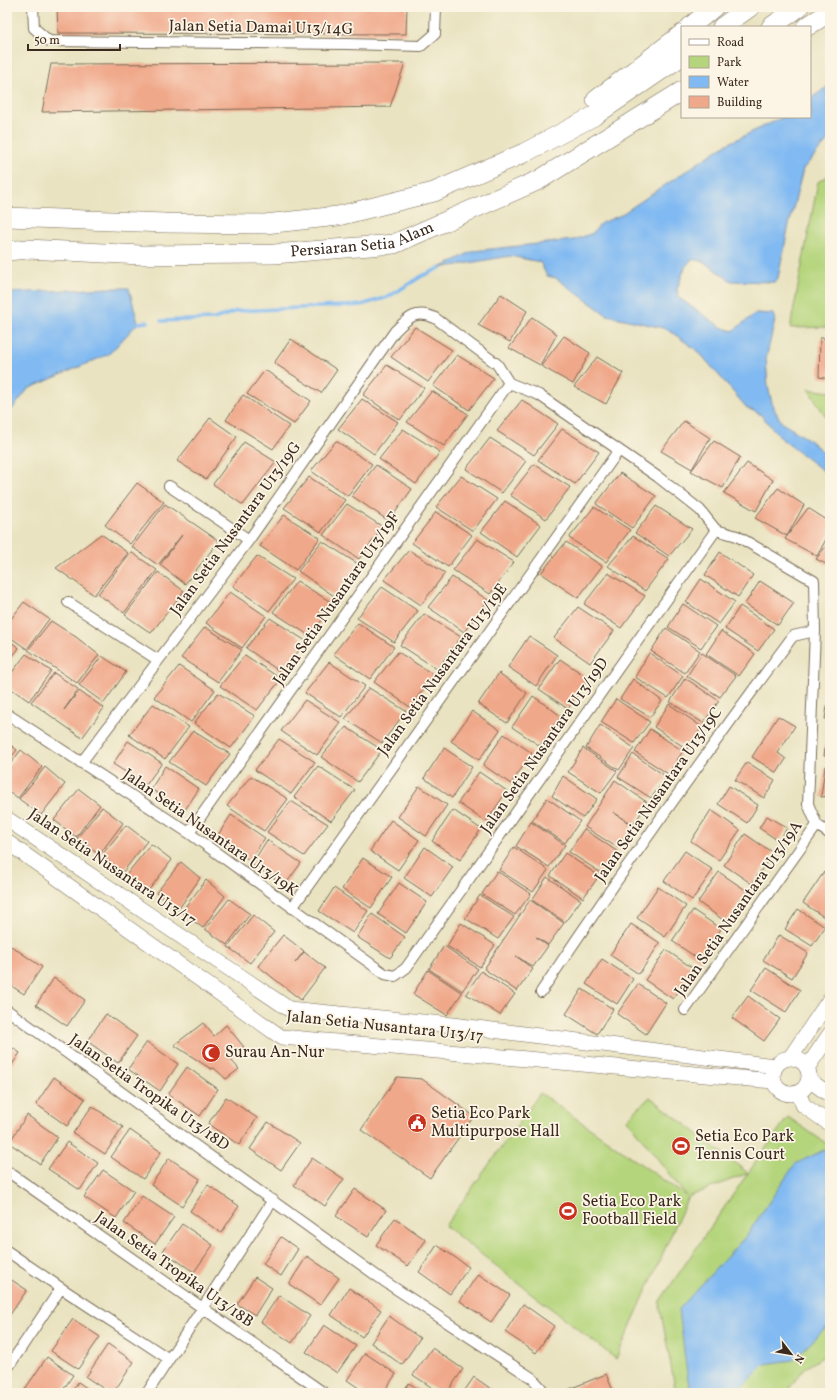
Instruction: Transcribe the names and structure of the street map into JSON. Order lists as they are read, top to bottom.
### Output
{
  "streets": {
    "highway": ["Persiaran Setia Alam"],
    "main road": ["Jalan Setia Nusantara U13/17"],
    "street": [
      "Jalan Setia Damai U13/14G",
      "Jalan Setia Nusantara U13/19G",
      "Jalan Setia Nusantara U13/19F",
      "Jalan Setia Nusantara U13/19E",
      "Jalan Setia Nusantara U13/19D",
      "Jalan Setia Nusantara U13/19C",
      "Jalan Setia Nusantara U13/19K",
      "Jalan Setia Nusantara U13/19A",
      "Jalan Setia Tropika U13/18D",
      "Jalan Setia Tropika U13/18B"
    ]
  },
  "crossings": [
    ["Jalan Setia Nusantara U13/19G", "Jalan Setia Nusantara U13/19F"],
    ["Jalan Setia Nusantara U13/19G", "Jalan Setia Nusantara U13/19K"],
    ["Jalan Setia Nusantara U13/19F", "Jalan Setia Nusantara U13/19K"],
    ["Jalan Setia Nusantara U13/19E", "Jalan Setia Nusantara U13/19K"],
    ["Jalan Setia Nusantara U13/19D", "Jalan Setia Nusantara U13/19K"],
    ["Jalan Setia Nusantara U13/19D", "Jalan Setia Nusantara U13/19A"],
    ["Jalan Setia Nusantara U13/19C", "Jalan Setia Nusantara U13/19A"]
  ],
  "places": {
    "mosque": ["Surau An-Nur"],
    "public building": ["Setia Eco Park Multipurpose Hall"],
    "sports": ["Setia Eco Park Tennis Court", "Setia Eco Park Football Field"]
  },
  "legend": [
    "Road",
    "Park",
    "Water",
    "Building"
  ],
  "scale_bar": "50 m",
  "north": "bottom right"
}
